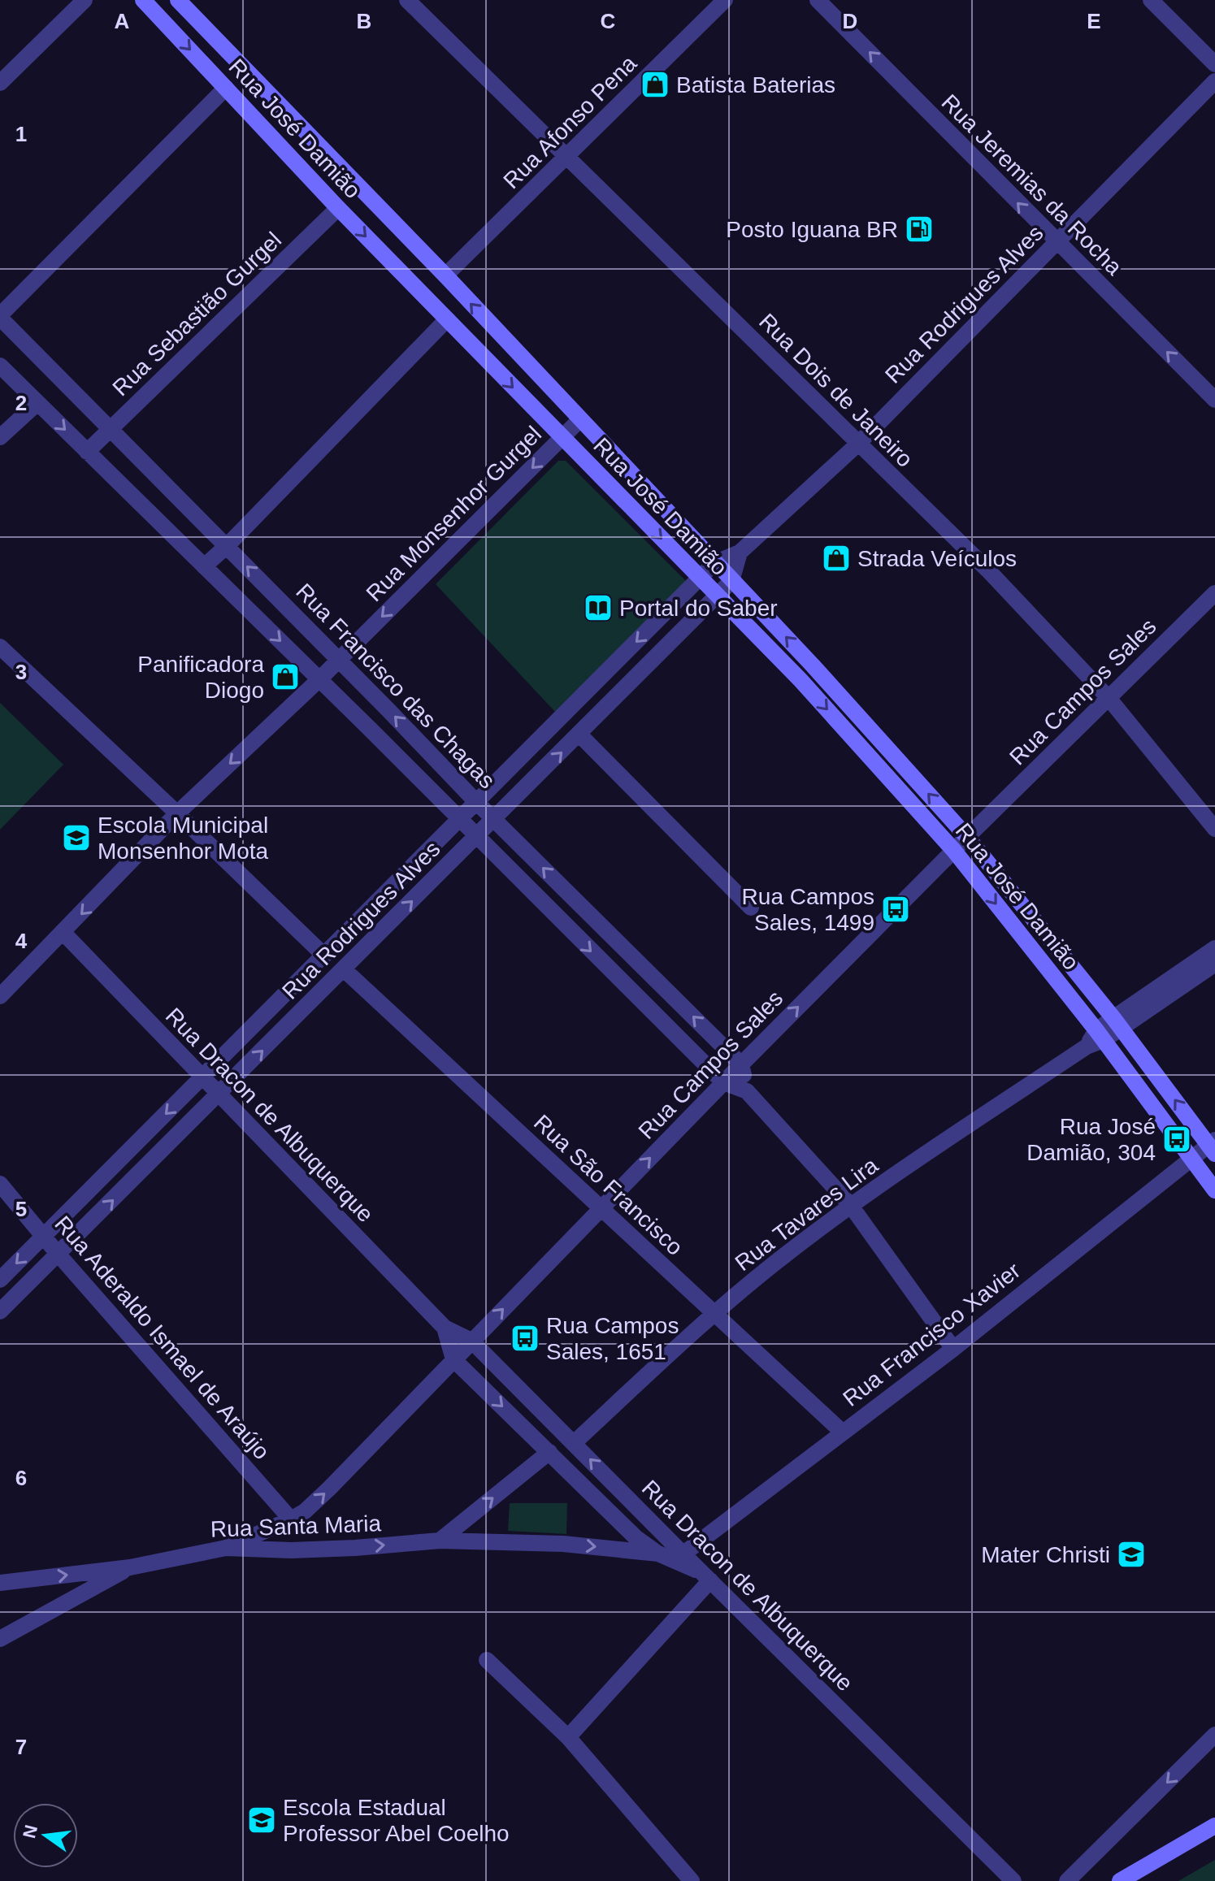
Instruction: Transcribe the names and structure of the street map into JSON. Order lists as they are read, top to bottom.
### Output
{
  "streets": {
    "street": [
      "Rua Afonso Pena",
      "Rua José Damião",
      "Rua Jeremias da Rocha",
      "Rua Rodrigues Alves",
      "Rua Sebastião Gurgel",
      "Rua Dois de Janeiro",
      "Rua Monsenhor Gurgel",
      "Rua Francisco das Chagas",
      "Rua Campos Sales",
      "Rua Dracon de Albuquerque",
      "Rua São Francisco",
      "Rua Tavares Lira",
      "Rua Francisco Xavier",
      "Rua Aderaldo Ismael de Araújo",
      "Rua Santa Maria"
    ]
  },
  "crossings": [
    ["Rua Afonso Pena", "Rua José Damião"],
    ["Rua Afonso Pena", "Rua Dois de Janeiro"],
    ["Rua José Damião", "Rua Rodrigues Alves"],
    ["Rua José Damião", "Rua Sebastião Gurgel"],
    ["Rua José Damião", "Rua Monsenhor Gurgel"],
    ["Rua José Damião", "Rua Campos Sales"],
    ["Rua José Damião", "Rua Tavares Lira"],
    ["Rua José Damião", "Rua Francisco Xavier"],
    ["Rua Jeremias da Rocha", "Rua Rodrigues Alves"],
    ["Rua Rodrigues Alves", "Rua Dois de Janeiro"],
    ["Rua Rodrigues Alves", "Rua Francisco das Chagas"],
    ["Rua Rodrigues Alves", "Rua Dracon de Albuquerque"],
    ["Rua Rodrigues Alves", "Rua São Francisco"],
    ["Rua Rodrigues Alves", "Rua Aderaldo Ismael de Araújo"],
    ["Rua Sebastião Gurgel", "Rua Francisco das Chagas"],
    ["Rua Dois de Janeiro", "Rua Campos Sales"],
    ["Rua Monsenhor Gurgel", "Rua Francisco das Chagas"],
    ["Rua Monsenhor Gurgel", "Rua Dracon de Albuquerque"],
    ["Rua Francisco das Chagas", "Rua Campos Sales"],
    ["Rua Francisco das Chagas", "Rua Tavares Lira"],
    ["Rua Francisco das Chagas", "Rua Francisco Xavier"],
    ["Rua Campos Sales", "Rua Dracon de Albuquerque"],
    ["Rua Campos Sales", "Rua São Francisco"],
    ["Rua Campos Sales", "Rua Aderaldo Ismael de Araújo"],
    ["Rua Campos Sales", "Rua Santa Maria"],
    ["Rua Dracon de Albuquerque", "Rua Tavares Lira"],
    ["Rua Dracon de Albuquerque", "Rua Francisco Xavier"],
    ["Rua Dracon de Albuquerque", "Rua Santa Maria"],
    ["Rua São Francisco", "Rua Tavares Lira"],
    ["Rua São Francisco", "Rua Francisco Xavier"],
    ["Rua Francisco Xavier", "Rua Santa Maria"]
  ],
  "one_way": [
    "Rua Jeremias da Rocha",
    "Rua Monsenhor Gurgel",
    "Rua Campos Sales",
    "Rua Santa Maria"
  ],
  "places": {
    "shop": ["Batista Baterias", "Strada Veículos", "Panificadora Diogo"],
    "fuel station": ["Posto Iguana BR"],
    "library": ["Portal do Saber"],
    "school or university": ["Escola Municipal Monsenhor Mota", "Mater Christi", "Escola Estadual Professor Abel Coelho"],
    "bus stop": ["Rua Campos Sales, 1499", "Rua José Damião, 304", "Rua Campos Sales, 1651"]
  },
  "north": "left",
  "grid": {
    "columns": [
      "A",
      "B",
      "C",
      "D",
      "E"
    ],
    "rows": [
      "1",
      "2",
      "3",
      "4",
      "5",
      "6",
      "7"
    ]
  }
}
